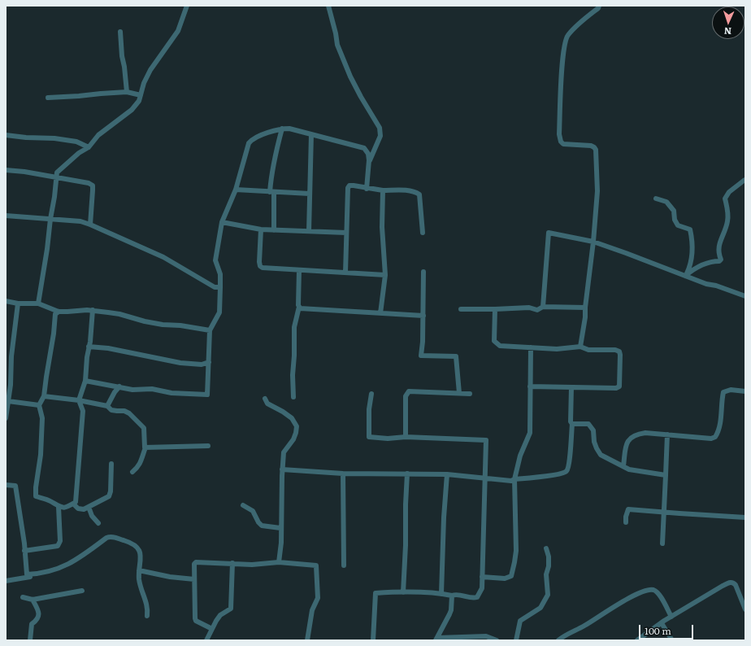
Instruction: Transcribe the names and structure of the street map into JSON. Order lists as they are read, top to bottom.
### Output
{
  "scale_bar": "100 m",
  "north": "bottom"
}
